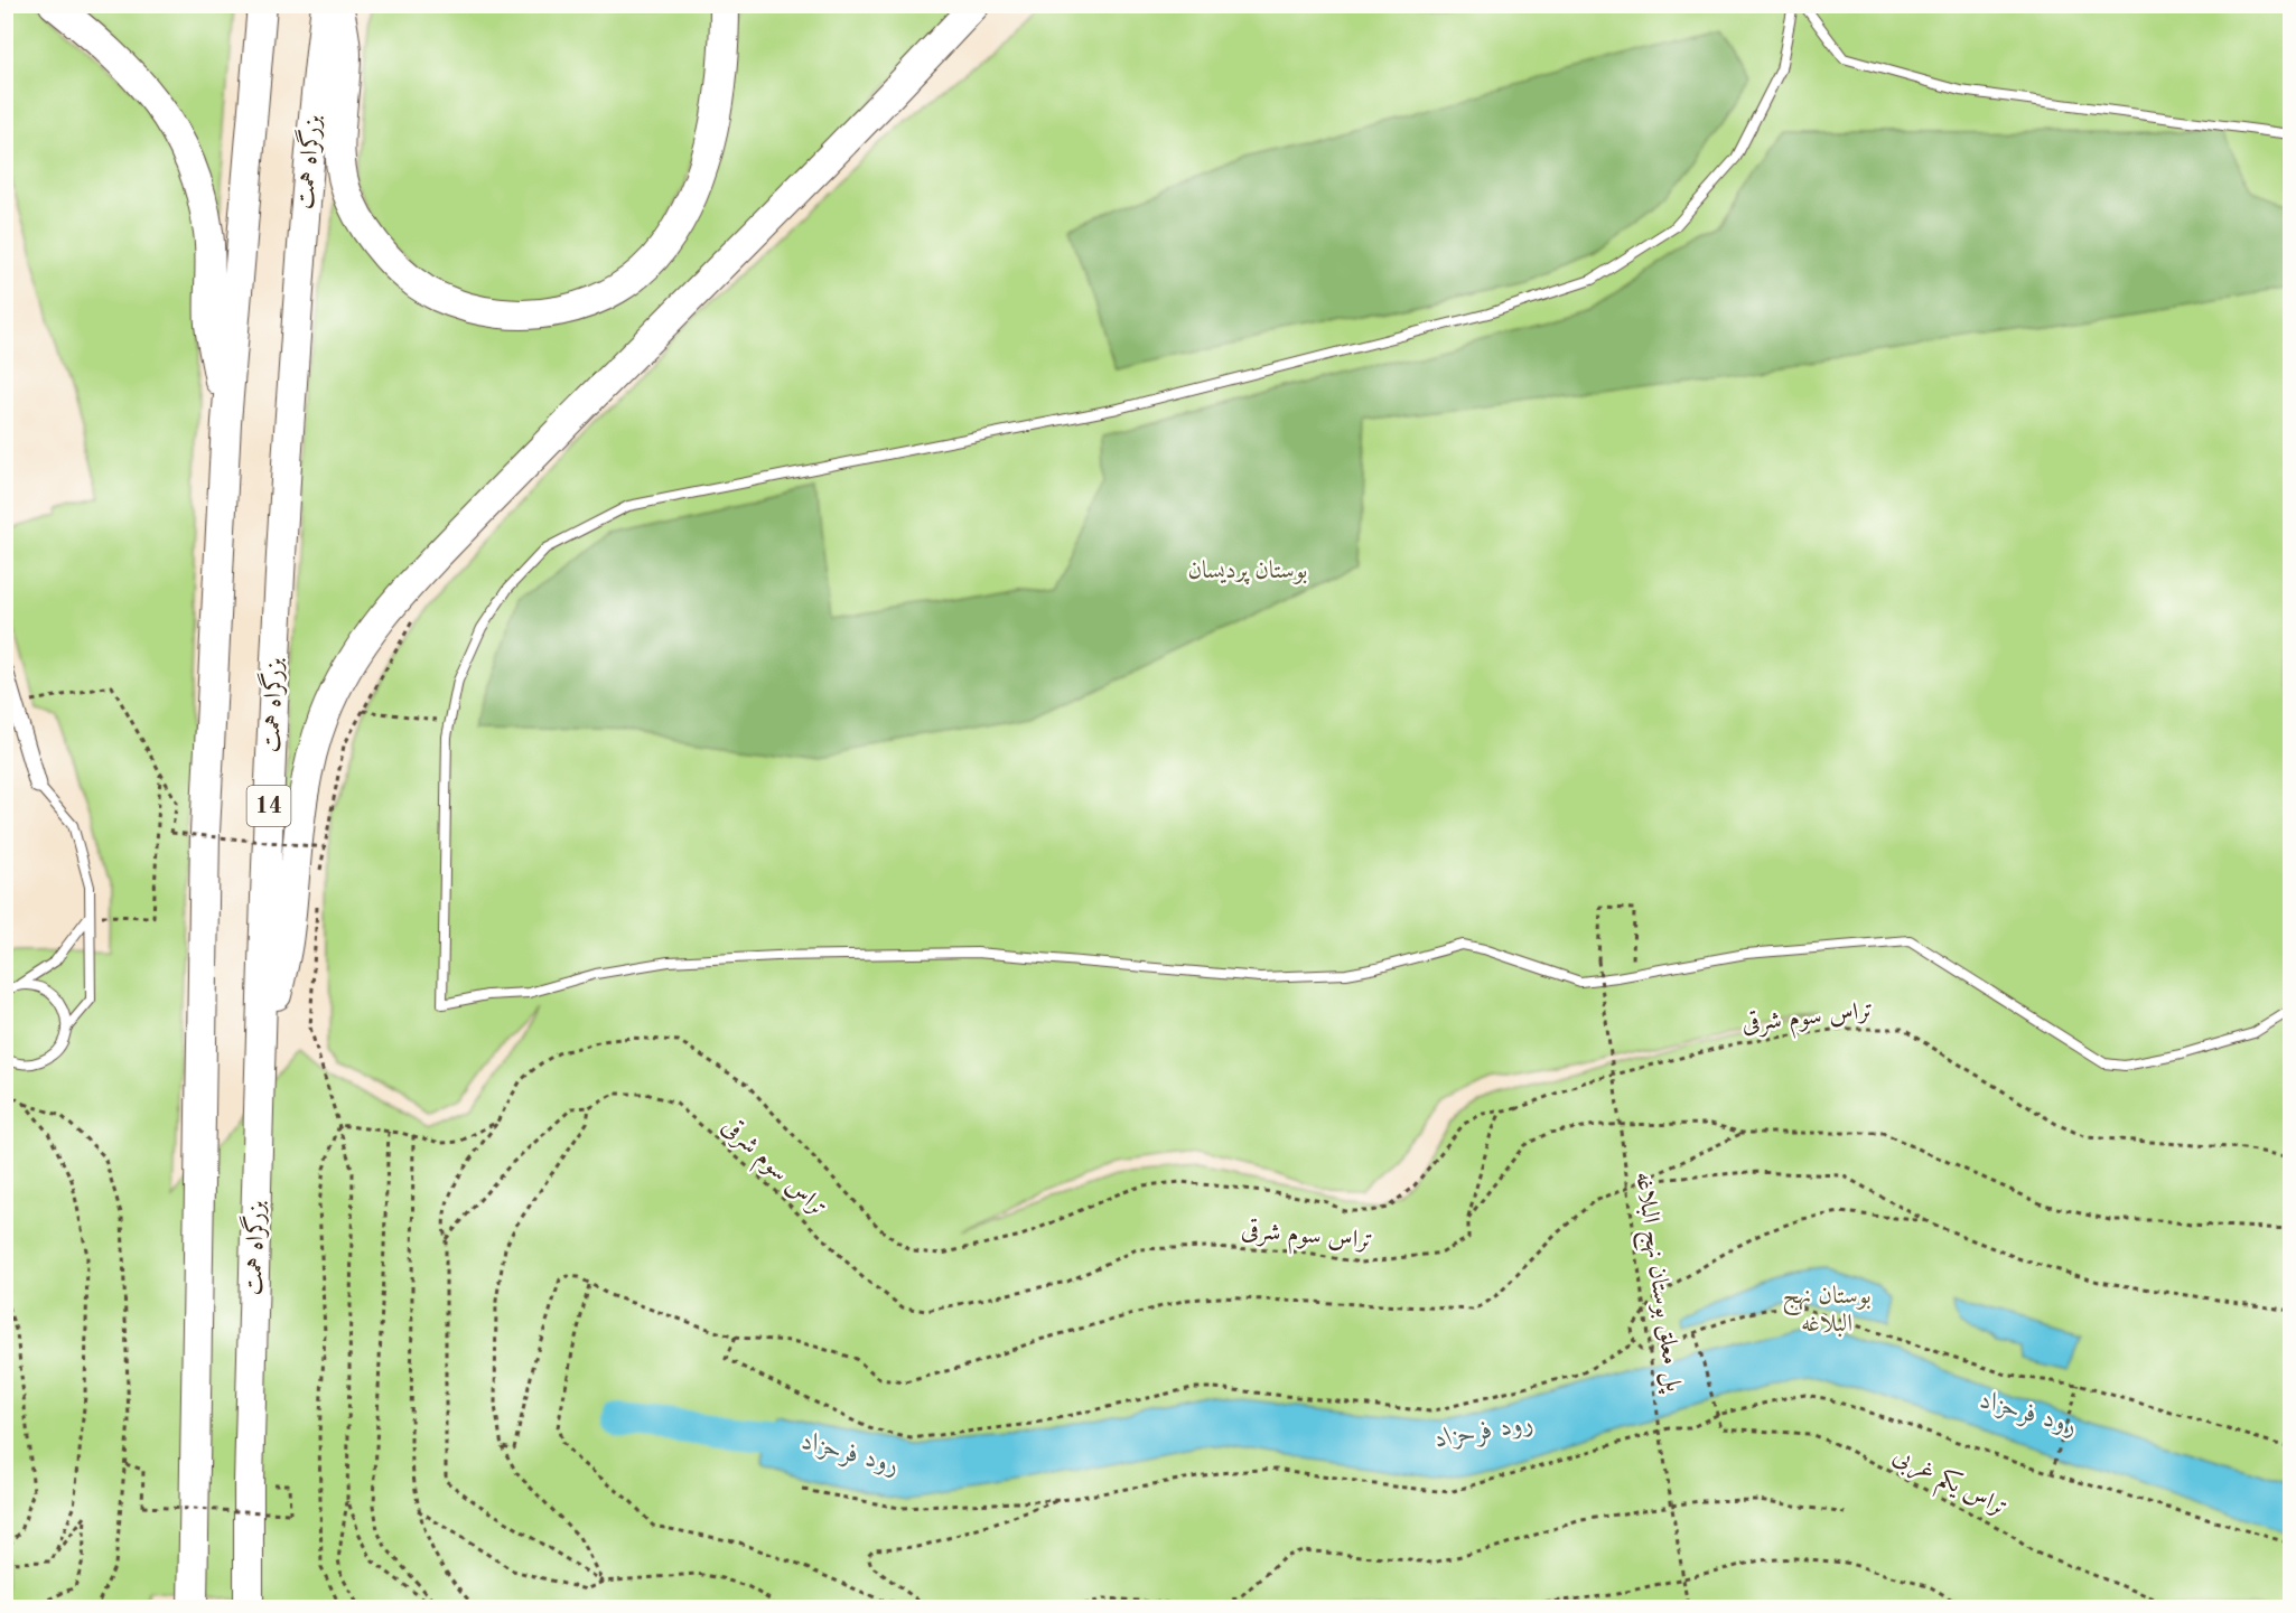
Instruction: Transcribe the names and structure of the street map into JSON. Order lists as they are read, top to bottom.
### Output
{
  "streets": {
    "highway": ["بزرگراه همت", "14"],
    "path": ["تراس سوم شرقی", "پل معلق بوستان نهج البلاغه", "تراس یکم غربی"]
  },
  "water": ["رود فرحزاد"],
  "parks": ["بوستان پردیسان", "بوستان نهج البلاغه"]
}
